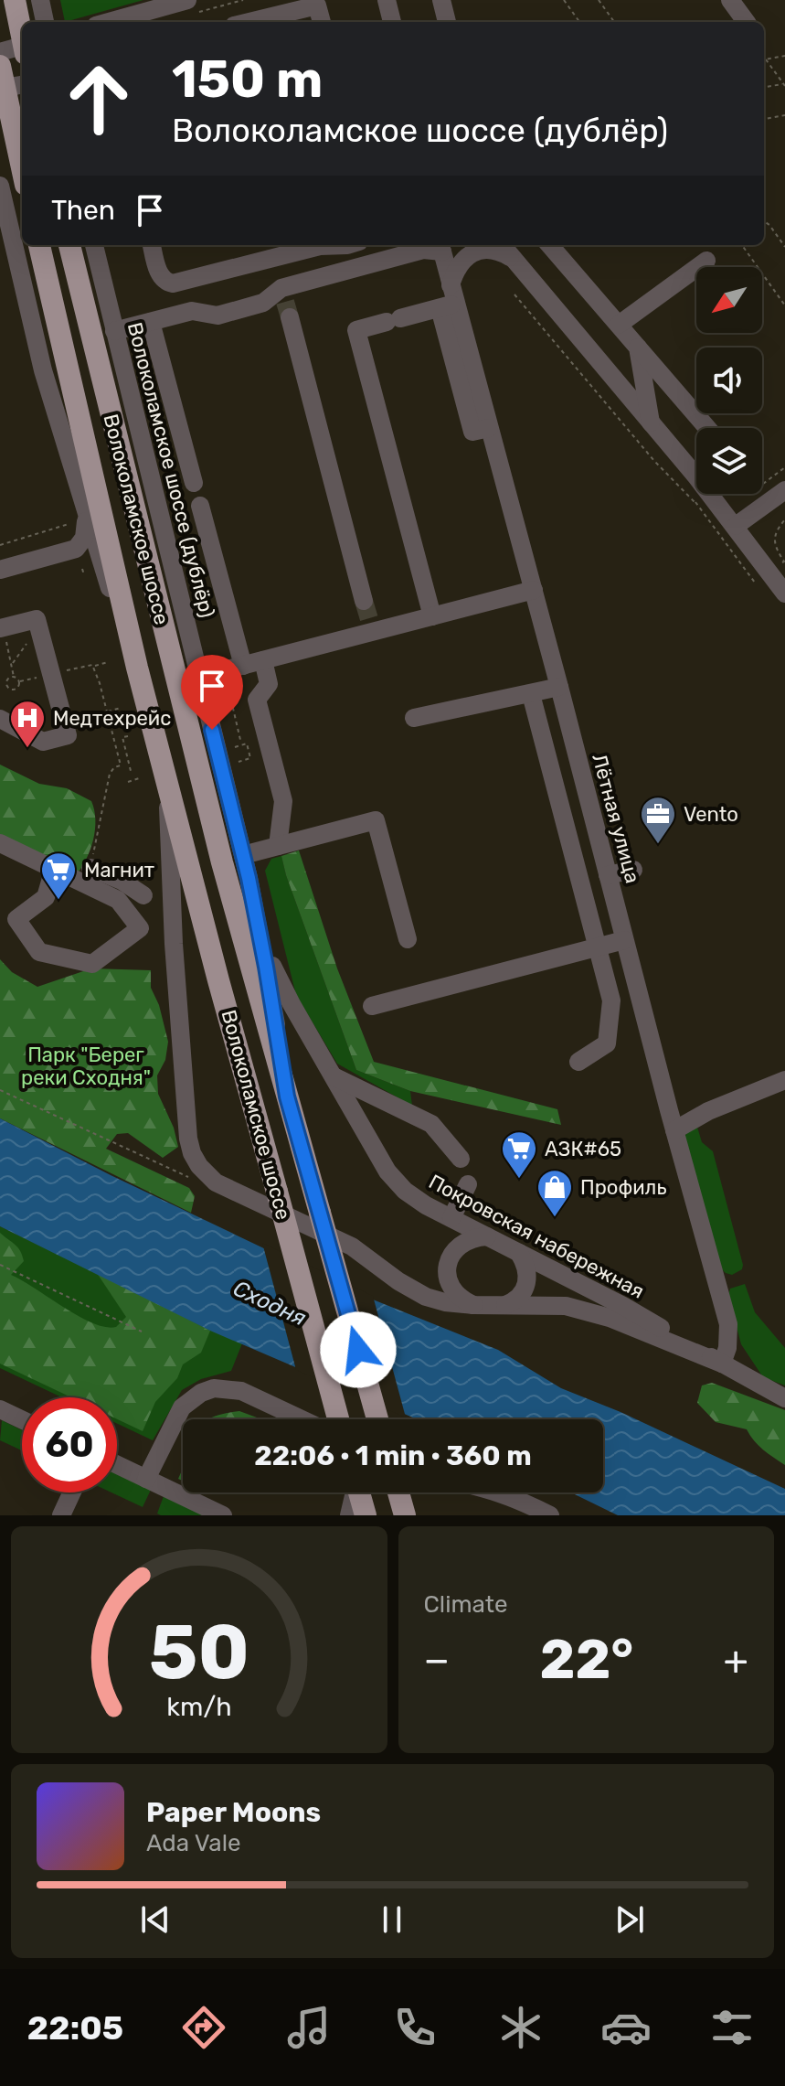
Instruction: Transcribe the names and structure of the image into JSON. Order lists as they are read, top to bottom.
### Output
{
  "streets": {
    "main road": ["Волоколамское шоссе"],
    "street": ["Волоколамское шоссе (дублёр)", "Лётная улица", "Покровская набережная"]
  },
  "crossings": [
    ["Волоколамское шоссе (дублёр)", "Волоколамское шоссе"],
    ["Волоколамское шоссе (дублёр)", "Покровская набережная"],
    ["Волоколамское шоссе", "Покровская набережная"],
    ["Лётная улица", "Покровская набережная"]
  ],
  "water": ["Сходня"],
  "parks": ["Парк \"Берег реки Сходня\""],
  "places": {
    "hospital": ["Медтехрейс"],
    "office": ["Vento"],
    "supermarket": ["Магнит", "АЗК#65"],
    "shop": ["Профиль"]
  },
  "north": "bottom left",
  "page": {
    "turn": ["150 m", "Волоколамское шоссе (дублёр)"],
    "then": "Then",
    "limit": "60",
    "trip": "22:06 · 1 min · 360 m",
    "tile": "Climate",
    "heat": ["−", "22°", "+"],
    "song": ["Paper Moons", "Ada Vale"],
    "tabs": "22:05",
    "gauge": ["50", "km/h"]
  }
}
